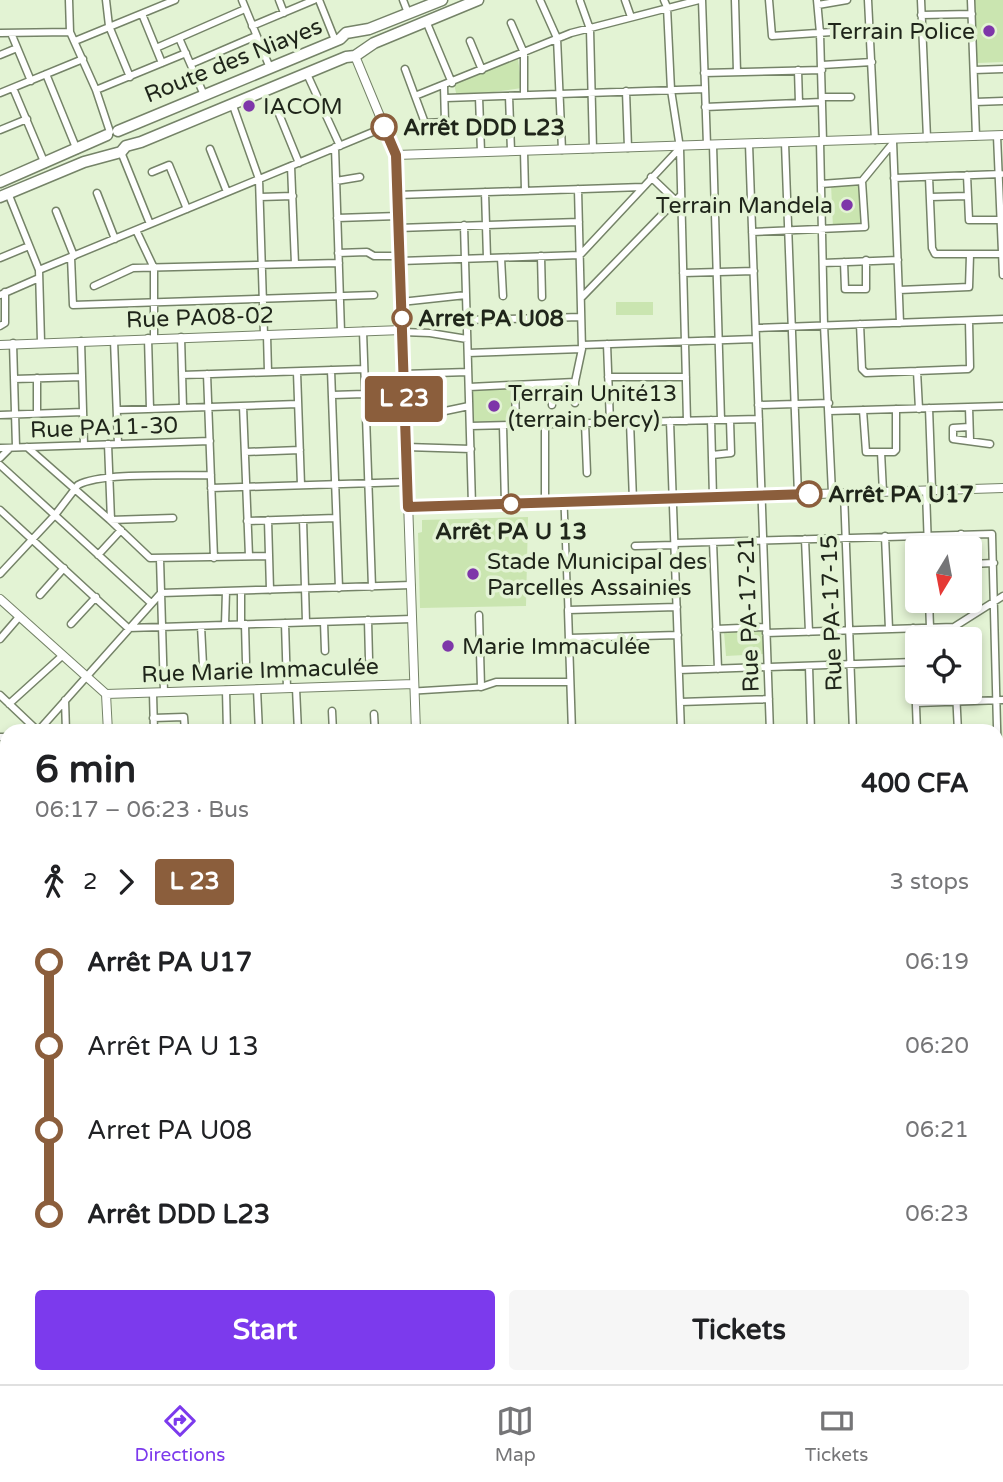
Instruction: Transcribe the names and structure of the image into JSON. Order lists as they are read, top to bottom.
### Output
{
  "streets": {
    "main road": ["Route des Niayes"],
    "street": [
      "Rue PA08-02",
      "Rue PA11-30",
      "Rue PA-17-15",
      "Rue PA-17-21",
      "Rue Marie Immaculée"
    ]
  },
  "places": [
    "Terrain Police",
    "IACOM",
    "Arrêt DDD L23",
    "Terrain Mandela",
    "Arret PA U08",
    "Terrain Unité13 (terrain bercy)",
    "Arrêt PA U17",
    "Arrêt PA U 13",
    "Stade Municipal des Parcelles Assainies",
    "Marie Immaculée"
  ],
  "north": "bottom",
  "page": {
    "on_map": "L 23",
    "heading": ["6 min", "06:17 – 06:23 · Bus", "400 CFA"],
    "legs": ["2", "L 23", "3 stops"],
    "list": [
      {
        "name": "Arrêt PA U17",
        "value": "06:19"
      },
      {
        "name": "Arrêt PA U 13",
        "value": "06:20"
      },
      {
        "name": "Arret PA U08",
        "value": "06:21"
      },
      {
        "name": "Arrêt DDD L23",
        "value": "06:23"
      }
    ],
    "buttons": ["Start", "Tickets"],
    "tabs": ["Directions", "Map", "Tickets"]
  }
}
